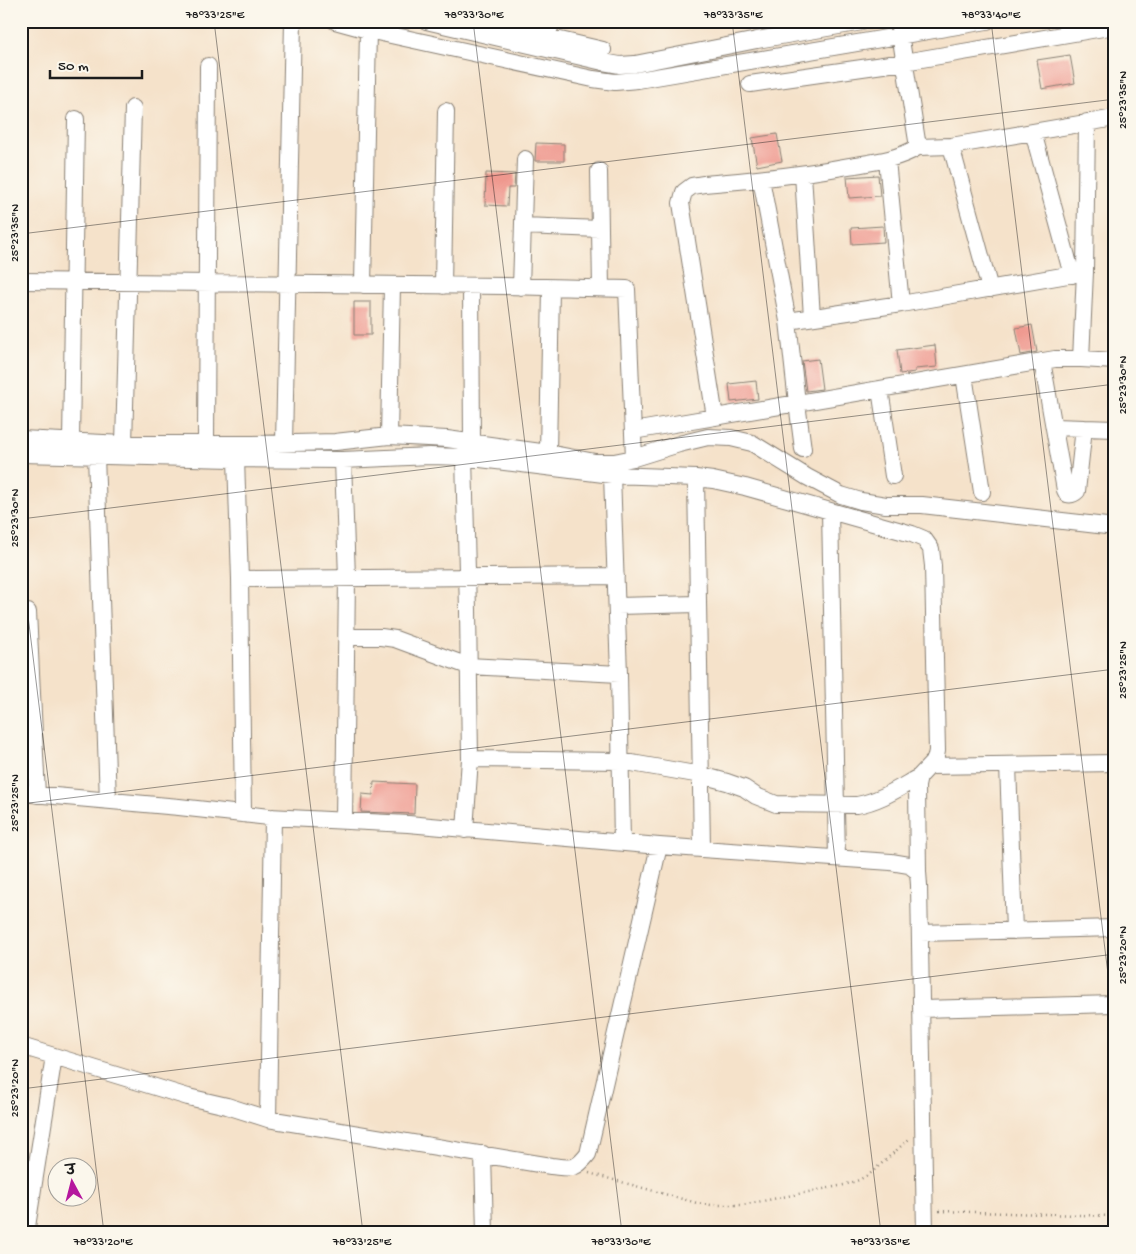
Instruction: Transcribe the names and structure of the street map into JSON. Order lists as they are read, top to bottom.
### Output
{
  "scale_bar": "50 m",
  "north": "top",
  "coordinates": [
    "78°33'25\"E",
    "78°33'30\"E",
    "78°33'35\"E",
    "78°33'40\"E",
    "25°23'35\"N",
    "25°23'30\"N",
    "25°23'25\"N",
    "25°23'20\"N",
    "78°33'20\"E"
  ]
}
